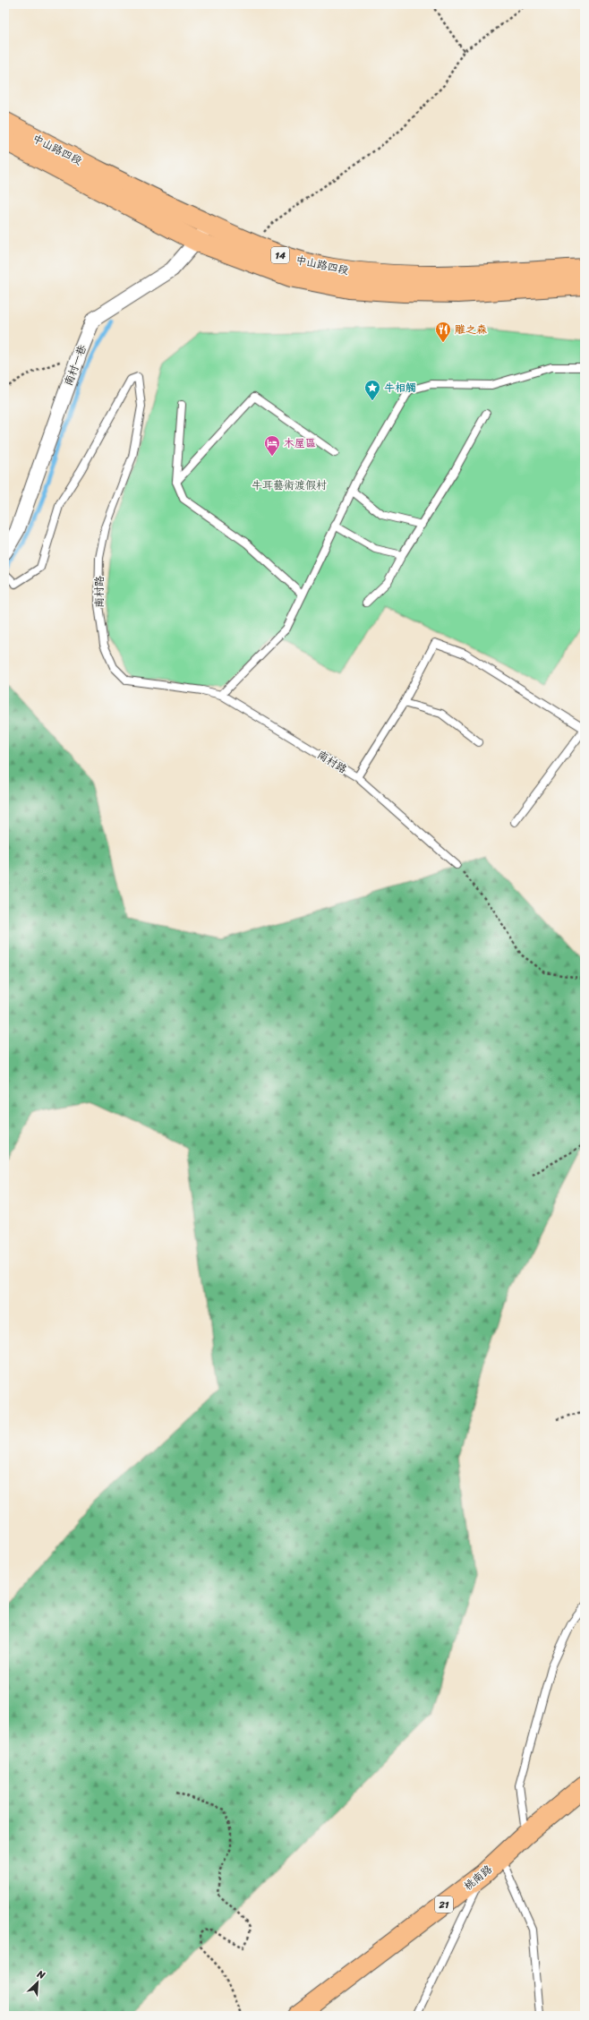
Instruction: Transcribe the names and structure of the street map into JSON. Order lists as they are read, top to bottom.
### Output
{
  "streets": {
    "main road": [
      "中山路四段",
      "14",
      "桃南路",
      "21"
    ],
    "street": ["南村一巷"],
    "lane": ["南村路"]
  },
  "crossings": [
    ["中山路四段", "南村一巷"]
  ],
  "parks": ["牛耳藝術渡假村"],
  "places": {
    "restaurant": ["雕之森"],
    "place": ["牛相觸"],
    "hotel": ["木屋區"]
  },
  "north": "top right"
}
